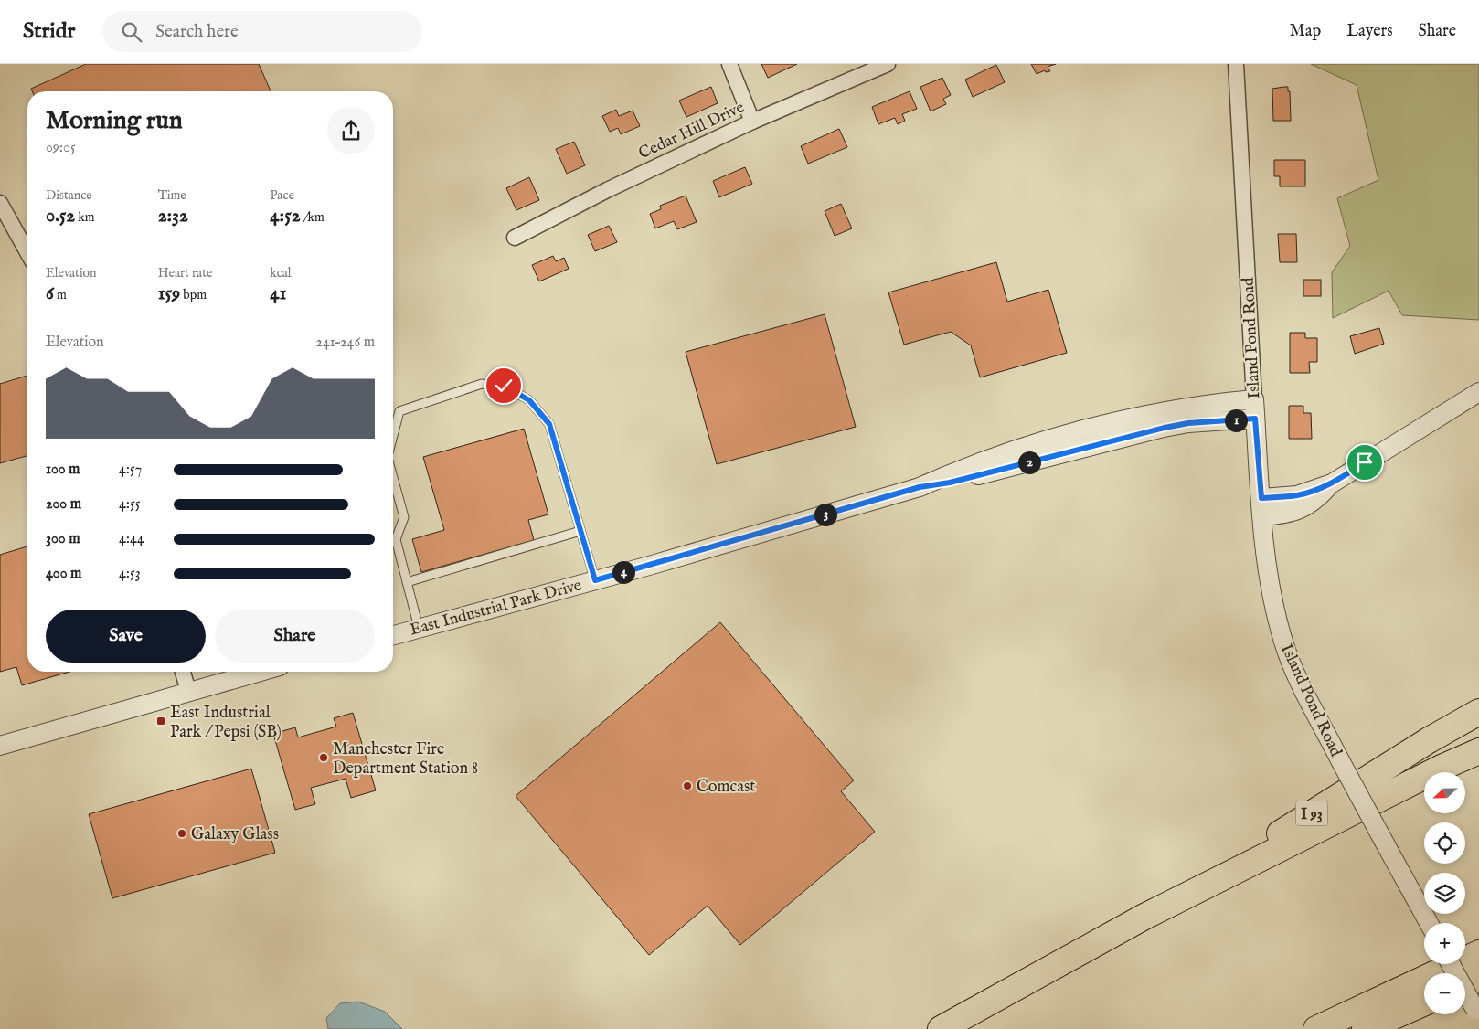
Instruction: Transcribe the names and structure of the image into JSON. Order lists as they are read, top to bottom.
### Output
{
  "streets": {
    "highway": ["I 93"],
    "street": ["Cedar Hill Drive", "Island Pond Road", "East Industrial Park Drive"]
  },
  "crossings": [
    ["Island Pond Road", "East Industrial Park Drive"]
  ],
  "places": {
    "transit": ["East Industrial Park / Pepsi (SB)"],
    "other": ["Manchester Fire Department Station 8", "Comcast", "Galaxy Glass"]
  },
  "north": "left",
  "page": {
    "header": "Stridr",
    "search": "Search here",
    "nav": ["Map", "Layers", "Share"],
    "heading": ["Morning run", "09:05"],
    "stats": [
      ["Distance", "0.52 km"],
      ["Time", "2:32"],
      ["Pace", "4:52 /km"],
      ["Elevation", "6 m"],
      ["Heart rate", "159 bpm"],
      ["kcal", "41"]
    ],
    "chart": ["Elevation", "241–246 m"],
    "pins": [
      "1",
      "2",
      "3",
      "4"
    ],
    "list": [
      {
        "name": "100 m",
        "note": "4:57"
      },
      {
        "name": "200 m",
        "note": "4:55"
      },
      {
        "name": "300 m",
        "note": "4:44"
      },
      {
        "name": "400 m",
        "note": "4:53"
      }
    ],
    "buttons": ["Save", "Share"],
    "map_buttons": ["+", "−"]
  }
}
